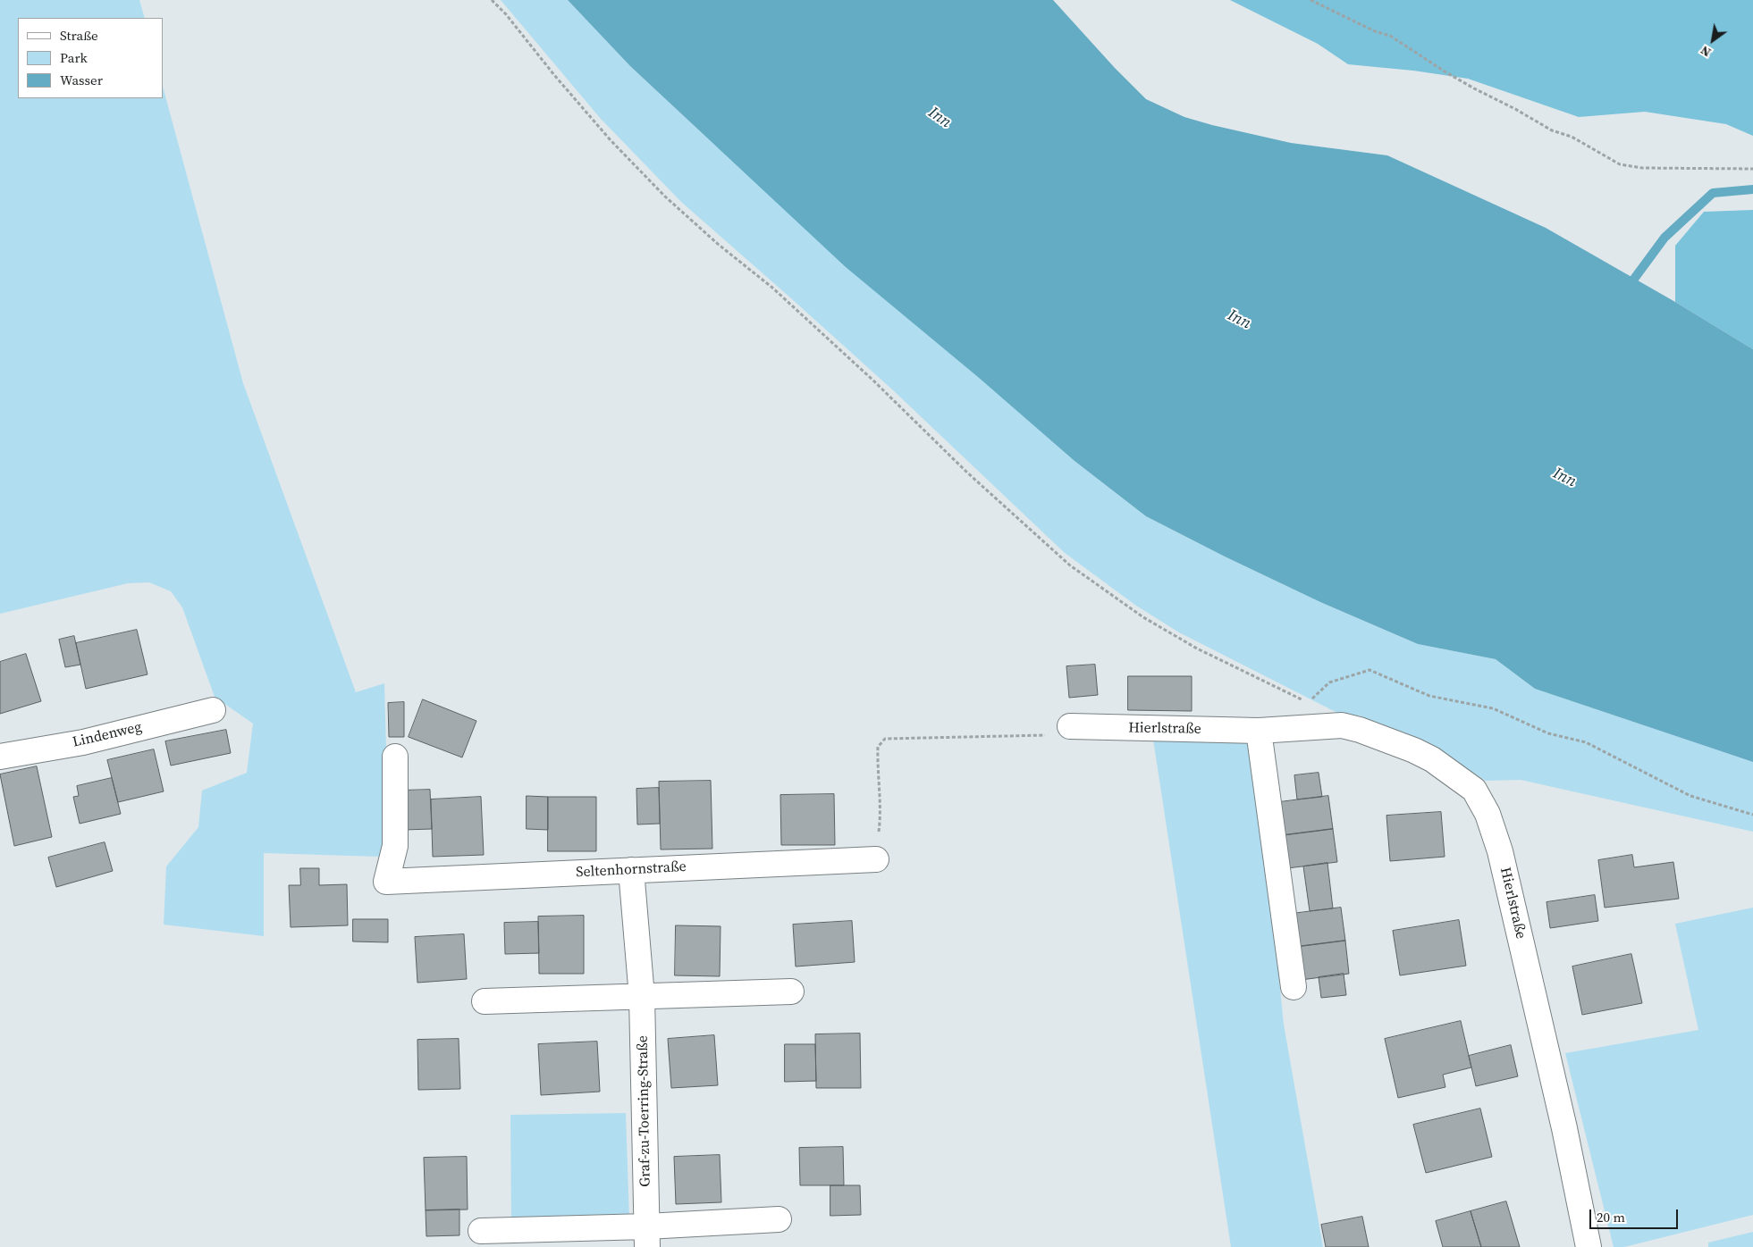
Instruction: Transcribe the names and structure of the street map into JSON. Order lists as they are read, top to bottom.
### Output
{
  "streets": {
    "street": [
      "Hierlstraße",
      "Lindenweg",
      "Seltenhornstraße",
      "Graf-zu-Toerring-Straße"
    ]
  },
  "crossings": [
    ["Seltenhornstraße", "Graf-zu-Toerring-Straße"]
  ],
  "water": ["Inn"],
  "legend": ["Straße", "Park", "Wasser"],
  "scale_bar": "20 m",
  "north": "bottom left"
}
